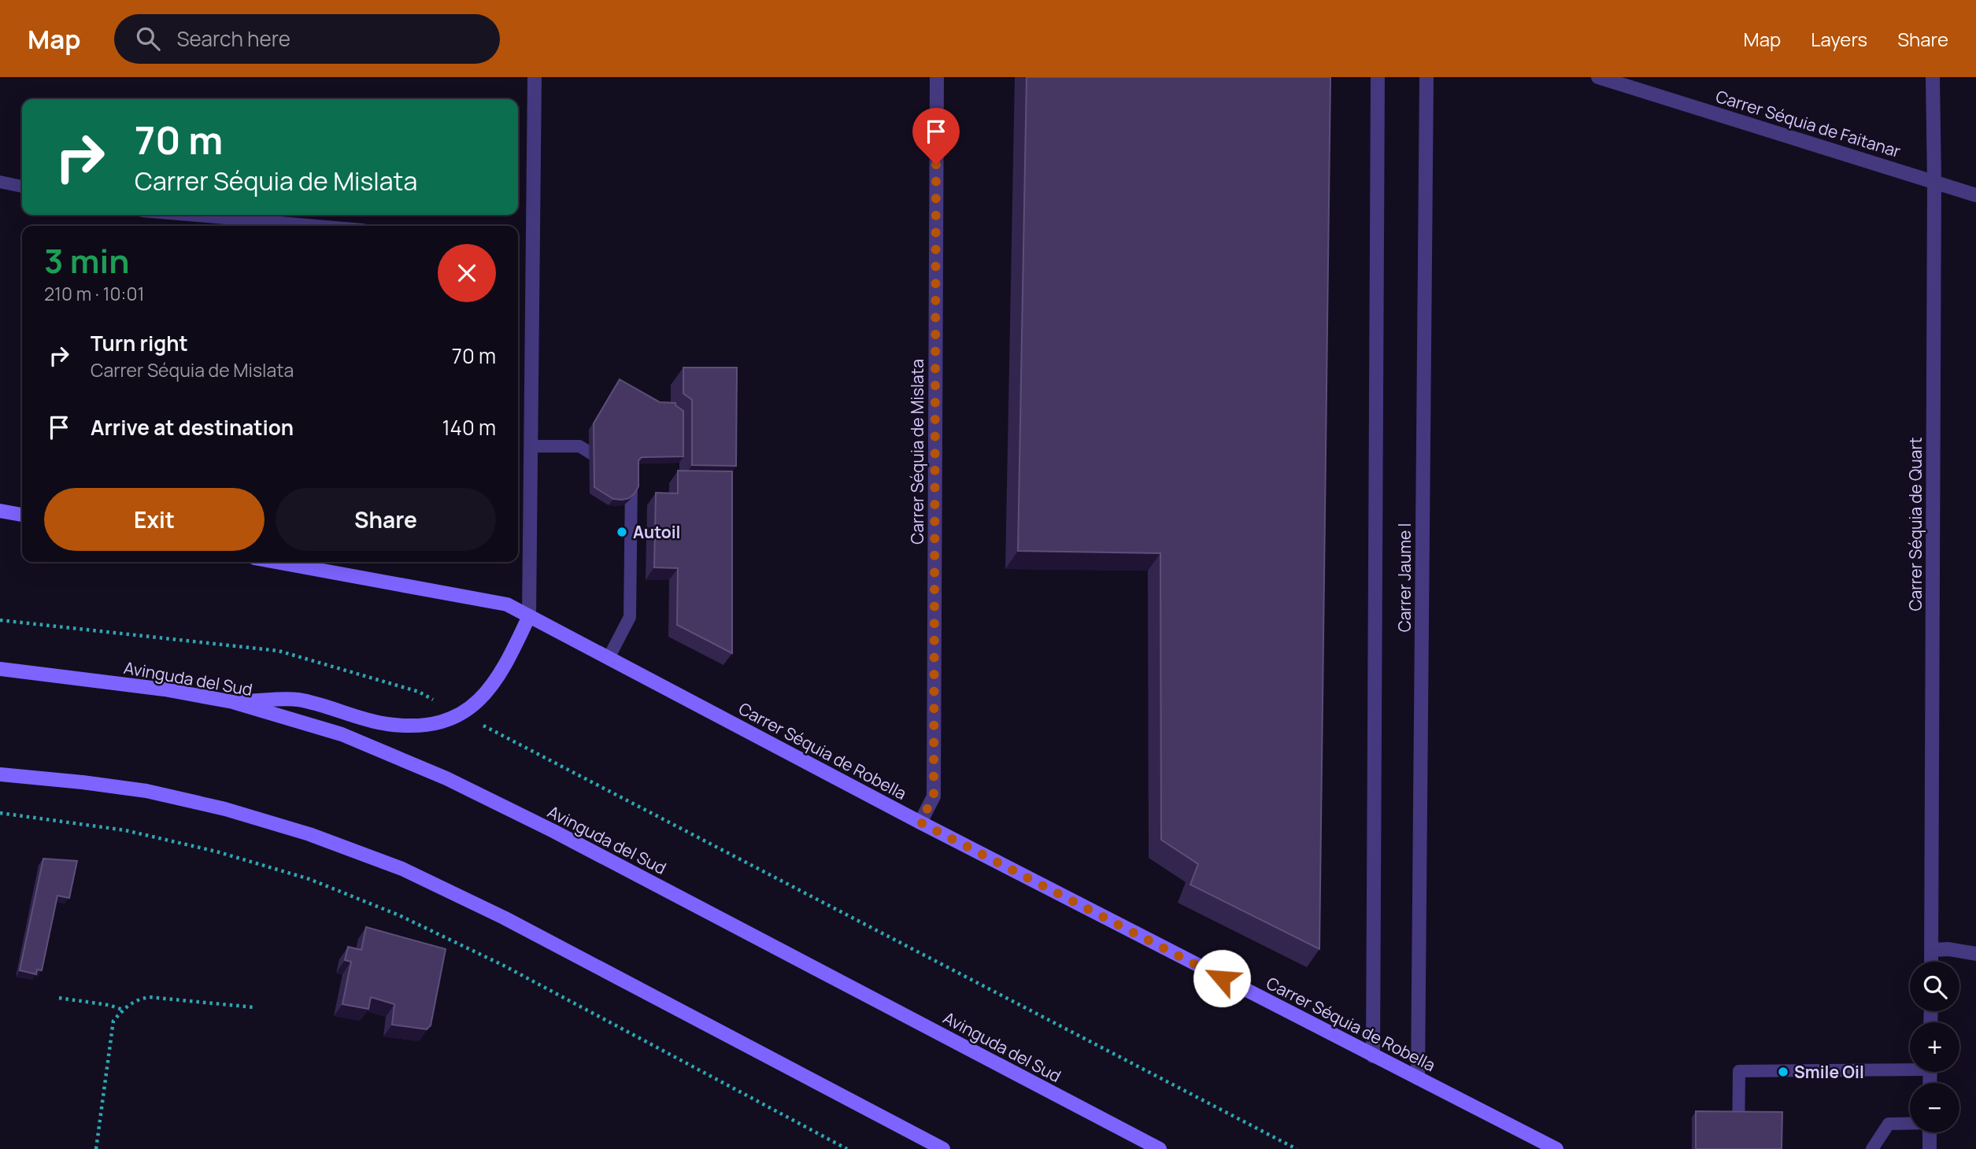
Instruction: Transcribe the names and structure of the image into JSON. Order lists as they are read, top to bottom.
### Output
{
  "streets": {
    "main road": ["Avinguda del Sud", "Carrer Séquia de Robella"],
    "street": [
      "Carrer Séquia de Faitanar",
      "Carrer Séquia de Mislata",
      "Carrer Séquia de Quart",
      "Carrer Jaume I"
    ]
  },
  "crossings": [
    ["Carrer Séquia de Faitanar", "Carrer Séquia de Quart"],
    ["Carrer Séquia de Mislata", "Carrer Séquia de Robella"],
    ["Carrer Jaume I", "Carrer Séquia de Robella"]
  ],
  "places": ["Autoil", "Smile Oil"],
  "page": {
    "header": "Map",
    "search": "Search here",
    "nav": ["Map", "Layers", "Share"],
    "turn": ["70 m", "Carrer Séquia de Mislata"],
    "heading": ["3 min", "210 m · 10:01"],
    "list": [
      {
        "name": "Turn right",
        "note": "Carrer Séquia de Mislata",
        "value": "70 m"
      },
      {
        "name": "Arrive at destination",
        "value": "140 m"
      }
    ],
    "buttons": ["Exit", "Share"],
    "map_buttons": ["+", "−"]
  }
}
